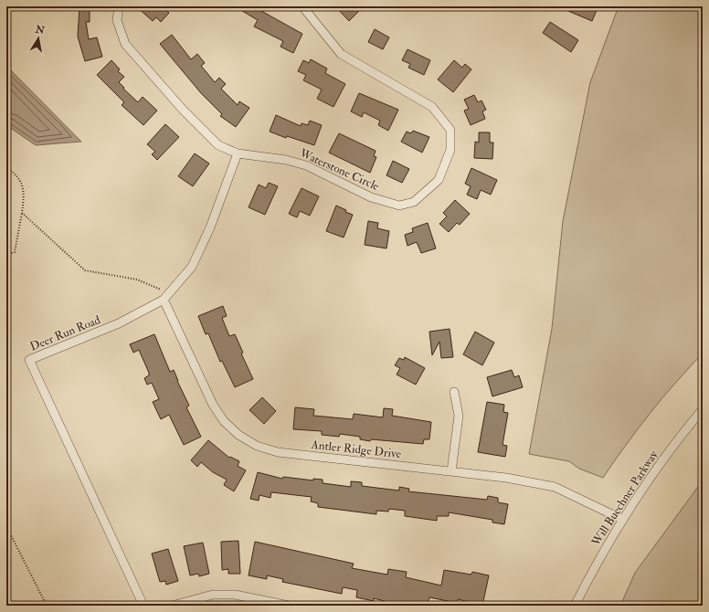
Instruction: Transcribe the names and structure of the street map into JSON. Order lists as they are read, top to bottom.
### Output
{
  "streets": {
    "street": [
      "Waterstone Circle",
      "Deer Run Road",
      "Antler Ridge Drive",
      "Will Buechner Parkway"
    ]
  },
  "crossings": [
    ["Waterstone Circle", "Deer Run Road"],
    ["Deer Run Road", "Antler Ridge Drive"],
    ["Antler Ridge Drive", "Will Buechner Parkway"]
  ],
  "north": "top"
}
